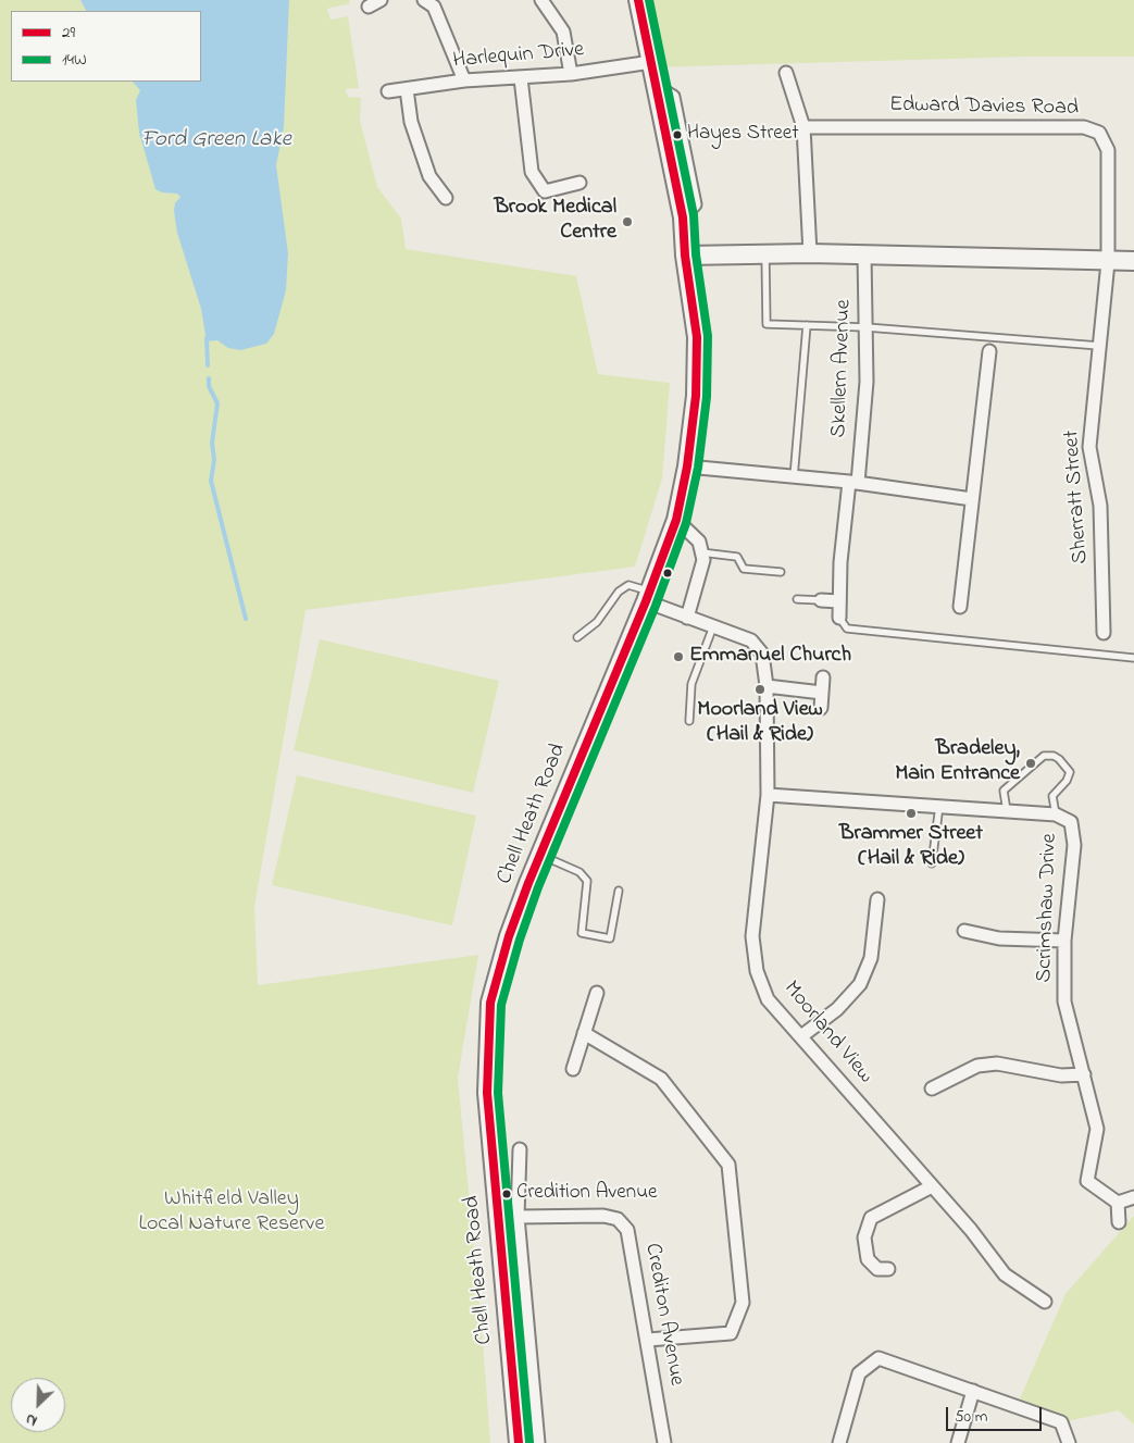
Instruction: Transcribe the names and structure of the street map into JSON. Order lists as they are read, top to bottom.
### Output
{
  "streets": {
    "street": [
      "Harlequin Drive",
      "Edward Davies Road",
      "Skellern Avenue",
      "Sherratt Street",
      "Chell Heath Road",
      "Scrimshaw Drive",
      "Moorland View",
      "Crediton Avenue"
    ]
  },
  "crossings": [
    ["Harlequin Drive", "Chell Heath Road"],
    ["Edward Davies Road", "Sherratt Street"],
    ["Chell Heath Road", "Moorland View"],
    ["Chell Heath Road", "Crediton Avenue"]
  ],
  "water": ["Ford Green Lake"],
  "parks": ["Whitfield Valley Local Nature Reserve"],
  "places": [
    "Hayes Street",
    "Brook Medical Centre",
    "Emmanuel Church",
    "Moorland View (Hail & Ride)",
    "Bradeley, Main Entrance",
    "Brammer Street (Hail & Ride)",
    "Credition Avenue"
  ],
  "lines": ["transit line 29", "transit line 14W"],
  "legend": ["29", "14W"],
  "scale_bar": "50 m",
  "north": "bottom left"
}
